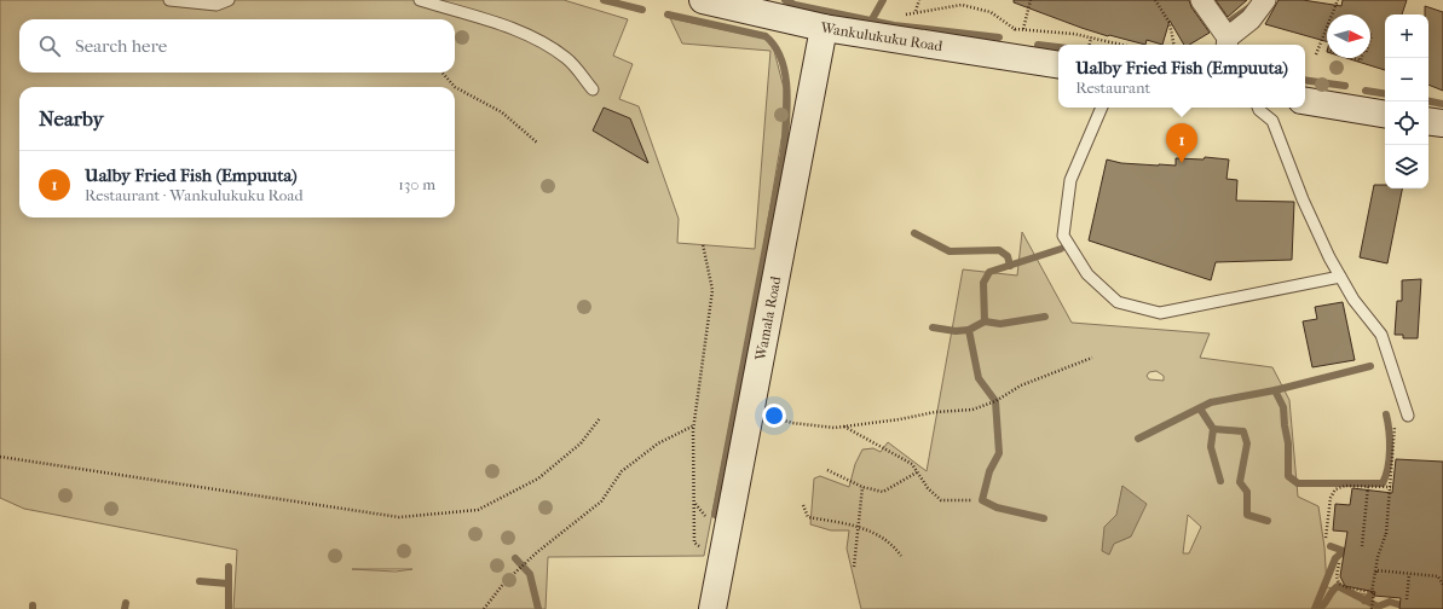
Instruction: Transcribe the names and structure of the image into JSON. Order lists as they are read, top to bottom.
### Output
{
  "streets": {
    "street": ["Wankulukuku Road", "Wamala Road"]
  },
  "crossings": [
    ["Wankulukuku Road", "Wamala Road"]
  ],
  "north": "right",
  "page": {
    "map_buttons": ["+", "−"],
    "search": "Search here",
    "popup": ["Ualby Fried Fish (Empuuta)", "Restaurant"],
    "heading": "Nearby",
    "pins": "1",
    "list": [
      {
        "mark": "1",
        "name": "Ualby Fried Fish (Empuuta)",
        "note": "Restaurant · Wankulukuku Road",
        "value": "130 m"
      }
    ]
  }
}
